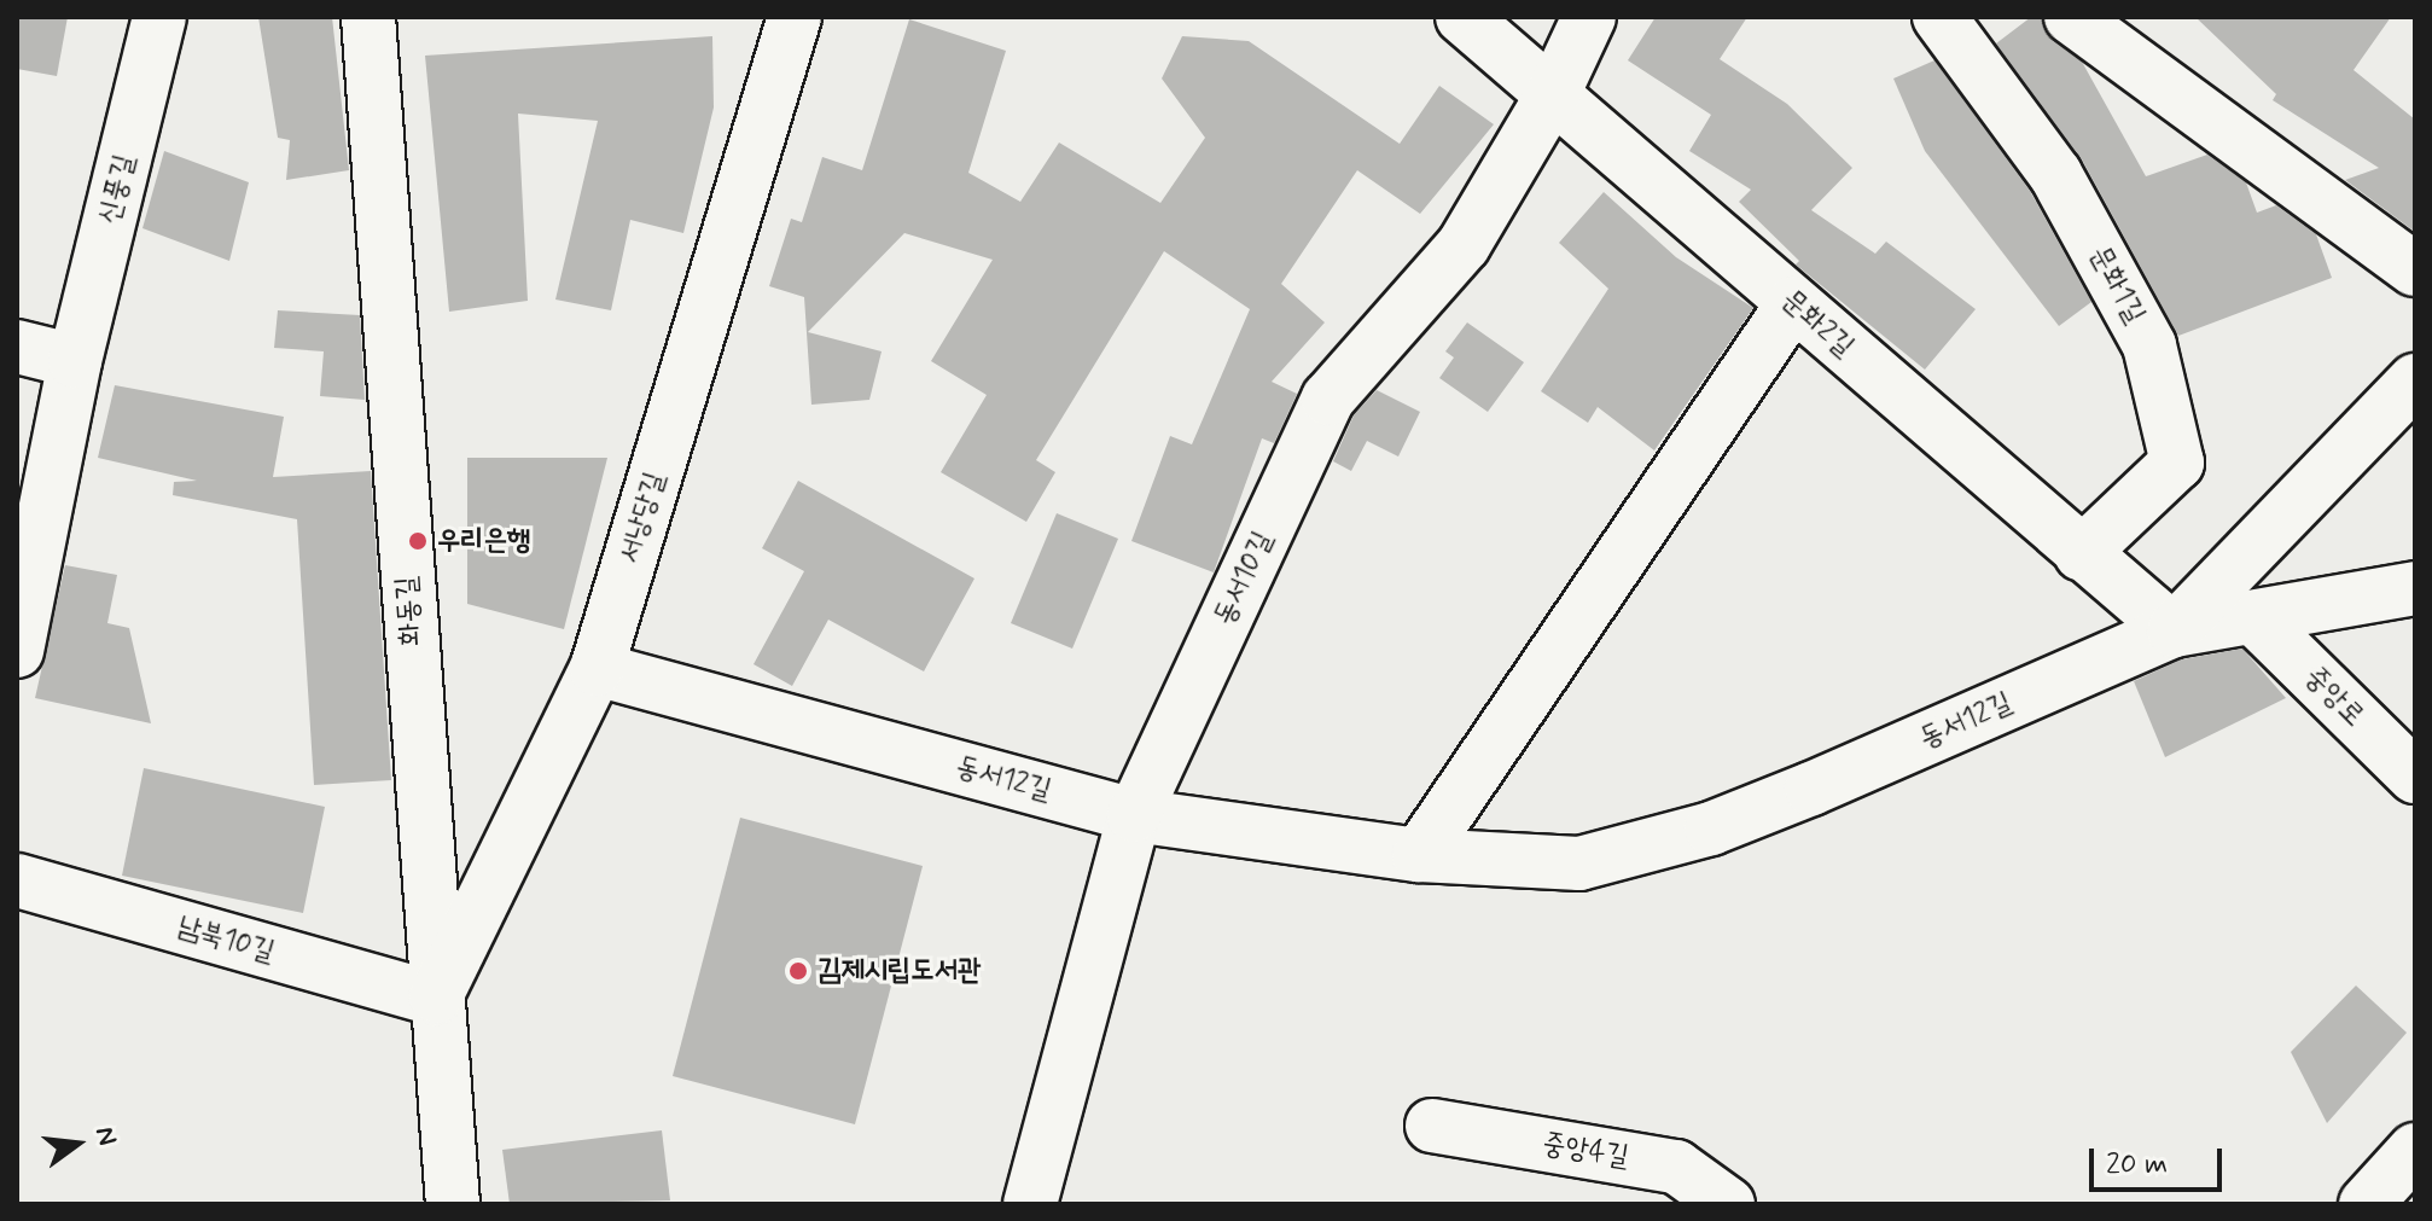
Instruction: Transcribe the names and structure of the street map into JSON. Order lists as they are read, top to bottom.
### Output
{
  "streets": {
    "street": [
      "신풍길",
      "문화1길",
      "문화2길",
      "서낭당길",
      "동서10길",
      "화동길",
      "중앙로",
      "동서12길",
      "남북10길",
      "중앙4길"
    ]
  },
  "crossings": [
    ["문화1길", "문화2길"],
    ["문화2길", "동서10길"],
    ["문화2길", "동서12길"],
    ["서낭당길", "화동길"],
    ["서낭당길", "동서12길"],
    ["서낭당길", "남북10길"],
    ["동서10길", "동서12길"],
    ["화동길", "남북10길"]
  ],
  "places": ["우리은행", "김제시립도서관"],
  "scale_bar": "20 m",
  "north": "right"
}
